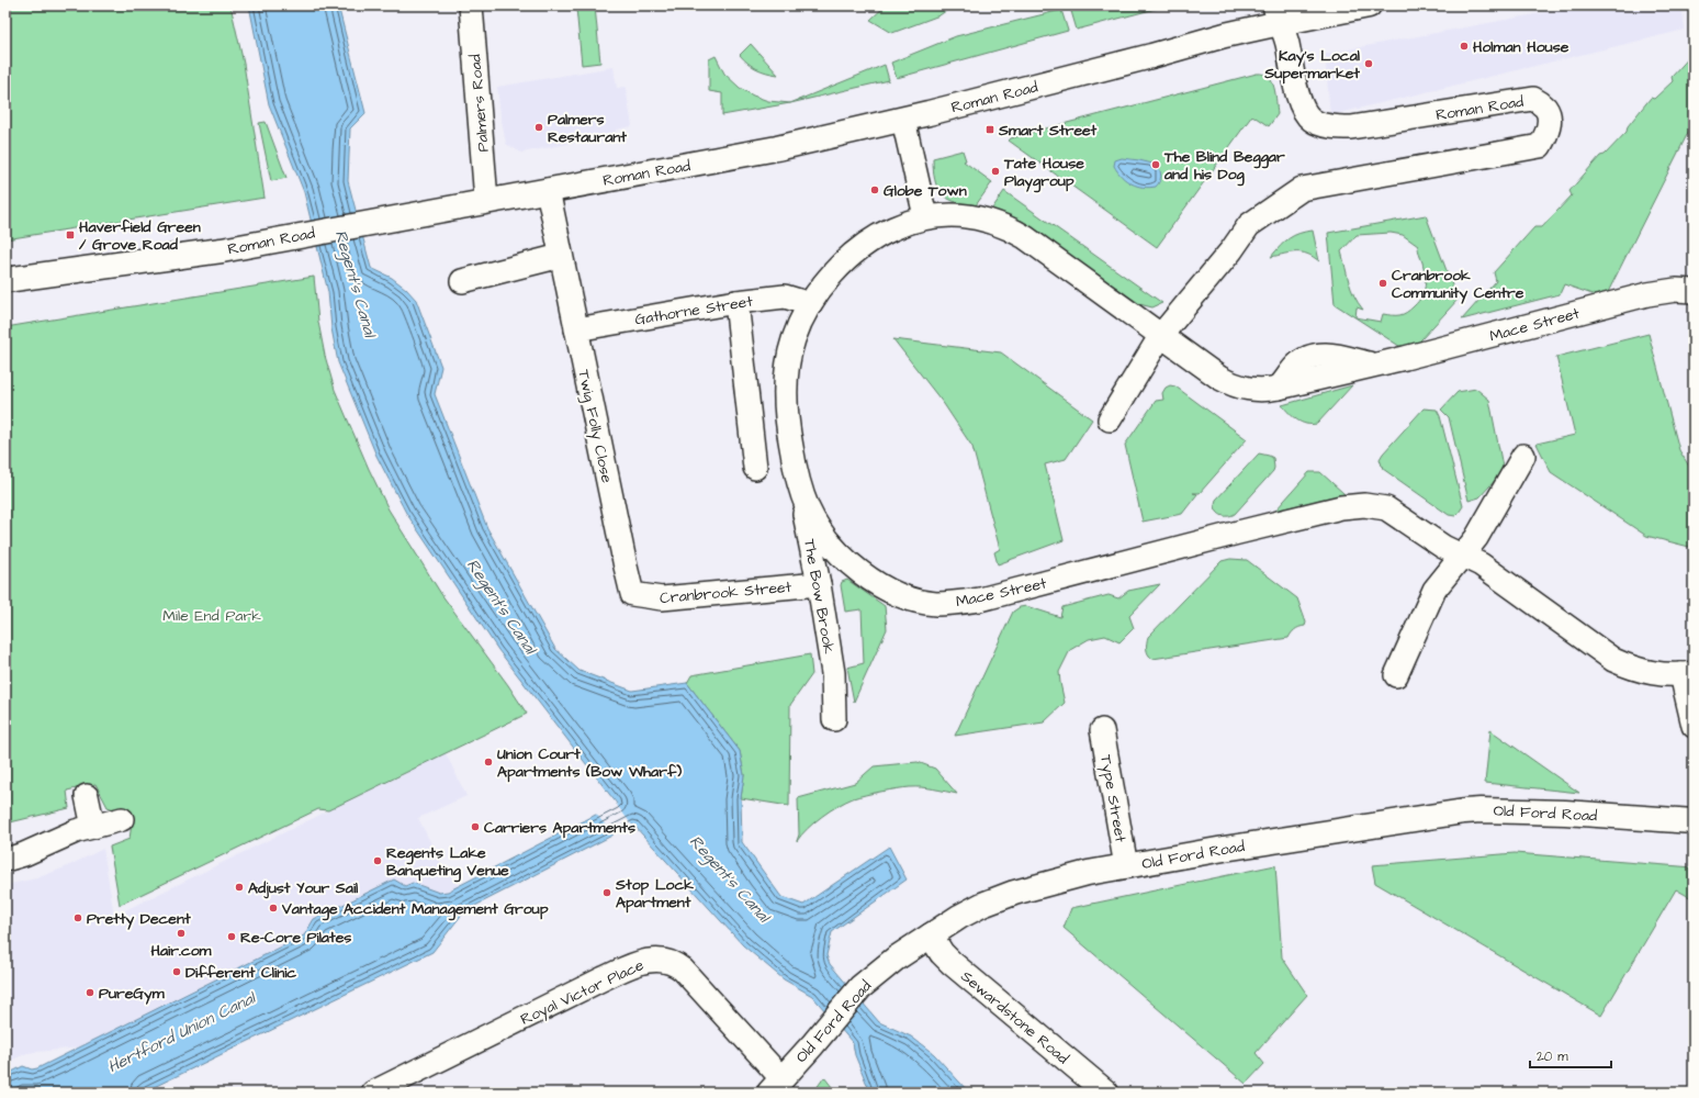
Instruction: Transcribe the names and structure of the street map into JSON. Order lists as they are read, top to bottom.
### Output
{
  "streets": {
    "main road": ["Roman Road", "Old Ford Road", "Sewardstone Road"],
    "street": [
      "Palmers Road",
      "Gathorne Street",
      "Mace Street",
      "Twig Folly Close",
      "Cranbrook Street",
      "The Bow Brook",
      "Type Street",
      "Royal Victor Place"
    ]
  },
  "crossings": [
    ["Roman Road", "Palmers Road"],
    ["Roman Road", "Mace Street"],
    ["Roman Road", "Twig Folly Close"],
    ["Gathorne Street", "Mace Street"],
    ["Gathorne Street", "Twig Folly Close"],
    ["Mace Street", "The Bow Brook"],
    ["Twig Folly Close", "Cranbrook Street"],
    ["Cranbrook Street", "The Bow Brook"],
    ["Type Street", "Old Ford Road"],
    ["Old Ford Road", "Royal Victor Place"],
    ["Old Ford Road", "Sewardstone Road"]
  ],
  "water": ["Regent's Canal", "Hertford Union Canal"],
  "parks": ["Mile End Park"],
  "places": {
    "other": [
      "Holman House",
      "Kay's Local Supermarket",
      "Palmers Restaurant",
      "The Blind Beggar and his Dog",
      "Tate House Playgroup",
      "Globe Town",
      "Cranbrook Community Centre",
      "Union Court Apartments (Bow Wharf)",
      "Carriers Apartments",
      "Regents Lake Banqueting Venue",
      "Adjust Your Sail",
      "Stop Lock Apartment",
      "Vantage Accident Management Group",
      "Pretty Decent",
      "Hair.com",
      "Re-Core Pilates",
      "Different Clinic",
      "PureGym"
    ],
    "transit": ["Smart Street", "Haverfield Green / Grove Road"]
  },
  "scale_bar": "20 m"
}
